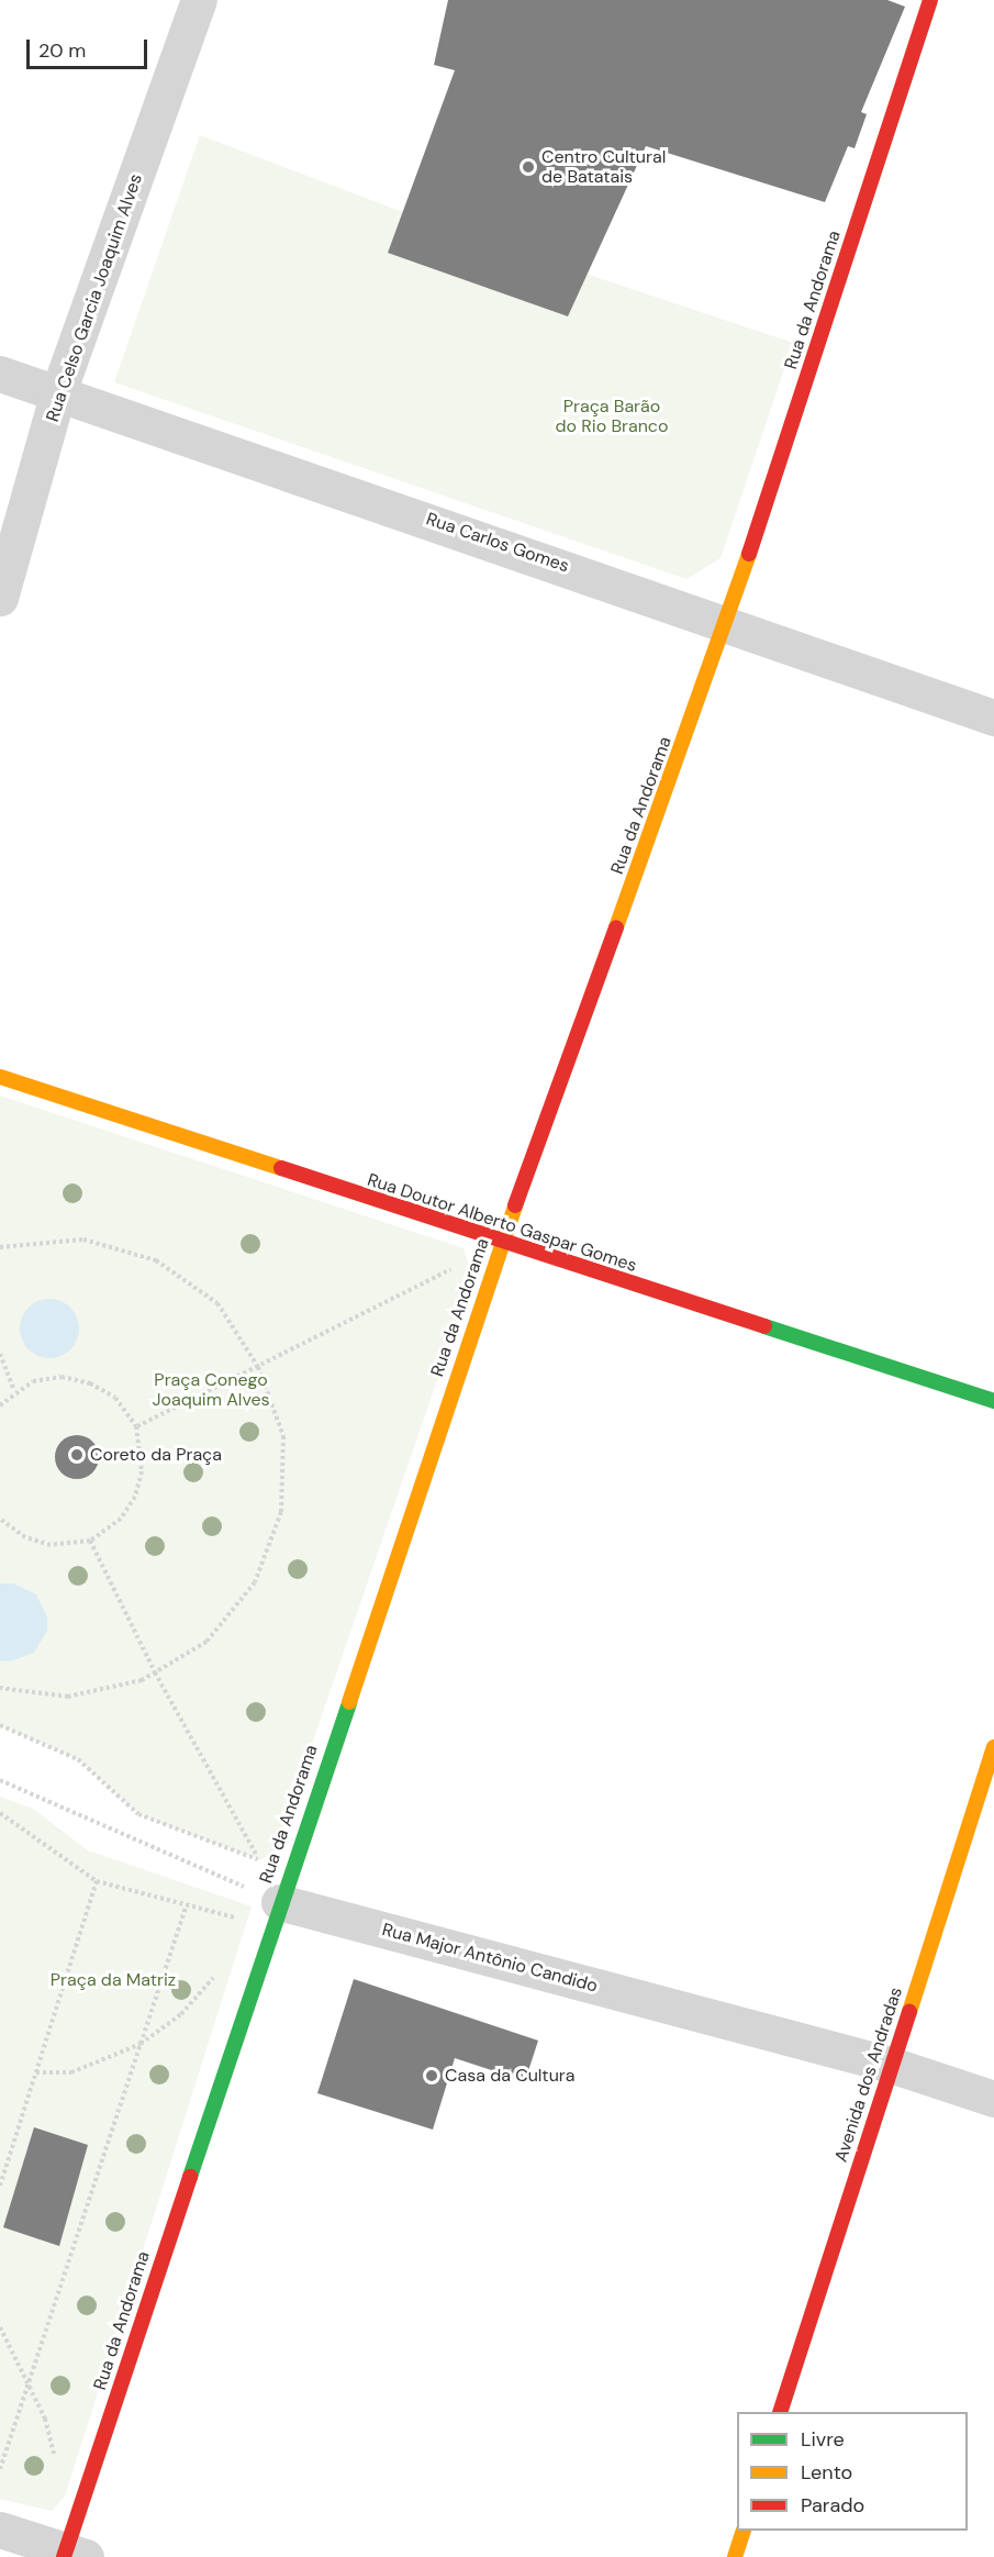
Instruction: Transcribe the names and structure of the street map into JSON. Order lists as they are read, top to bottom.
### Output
{
  "streets": {
    "street": [
      "Rua Celso Garcia Joaquim Alves",
      "Rua da Andorama",
      "Rua Carlos Gomes",
      "Rua Doutor Alberto Gaspar Gomes",
      "Rua Major Antônio Candido",
      "Avenida dos Andradas"
    ]
  },
  "crossings": [
    ["Rua Celso Garcia Joaquim Alves", "Rua Carlos Gomes"],
    ["Rua da Andorama", "Rua Carlos Gomes"],
    ["Rua da Andorama", "Rua Doutor Alberto Gaspar Gomes"],
    ["Rua da Andorama", "Rua Major Antônio Candido"],
    ["Rua Major Antônio Candido", "Avenida dos Andradas"]
  ],
  "parks": ["Praça Barão do Rio Branco", "Praça Conego Joaquim Alves", "Praça da Matriz"],
  "places": ["Centro Cultural de Batatais", "Coreto da Praça", "Casa da Cultura"],
  "legend": ["Livre", "Lento", "Parado"],
  "scale_bar": "20 m"
}
